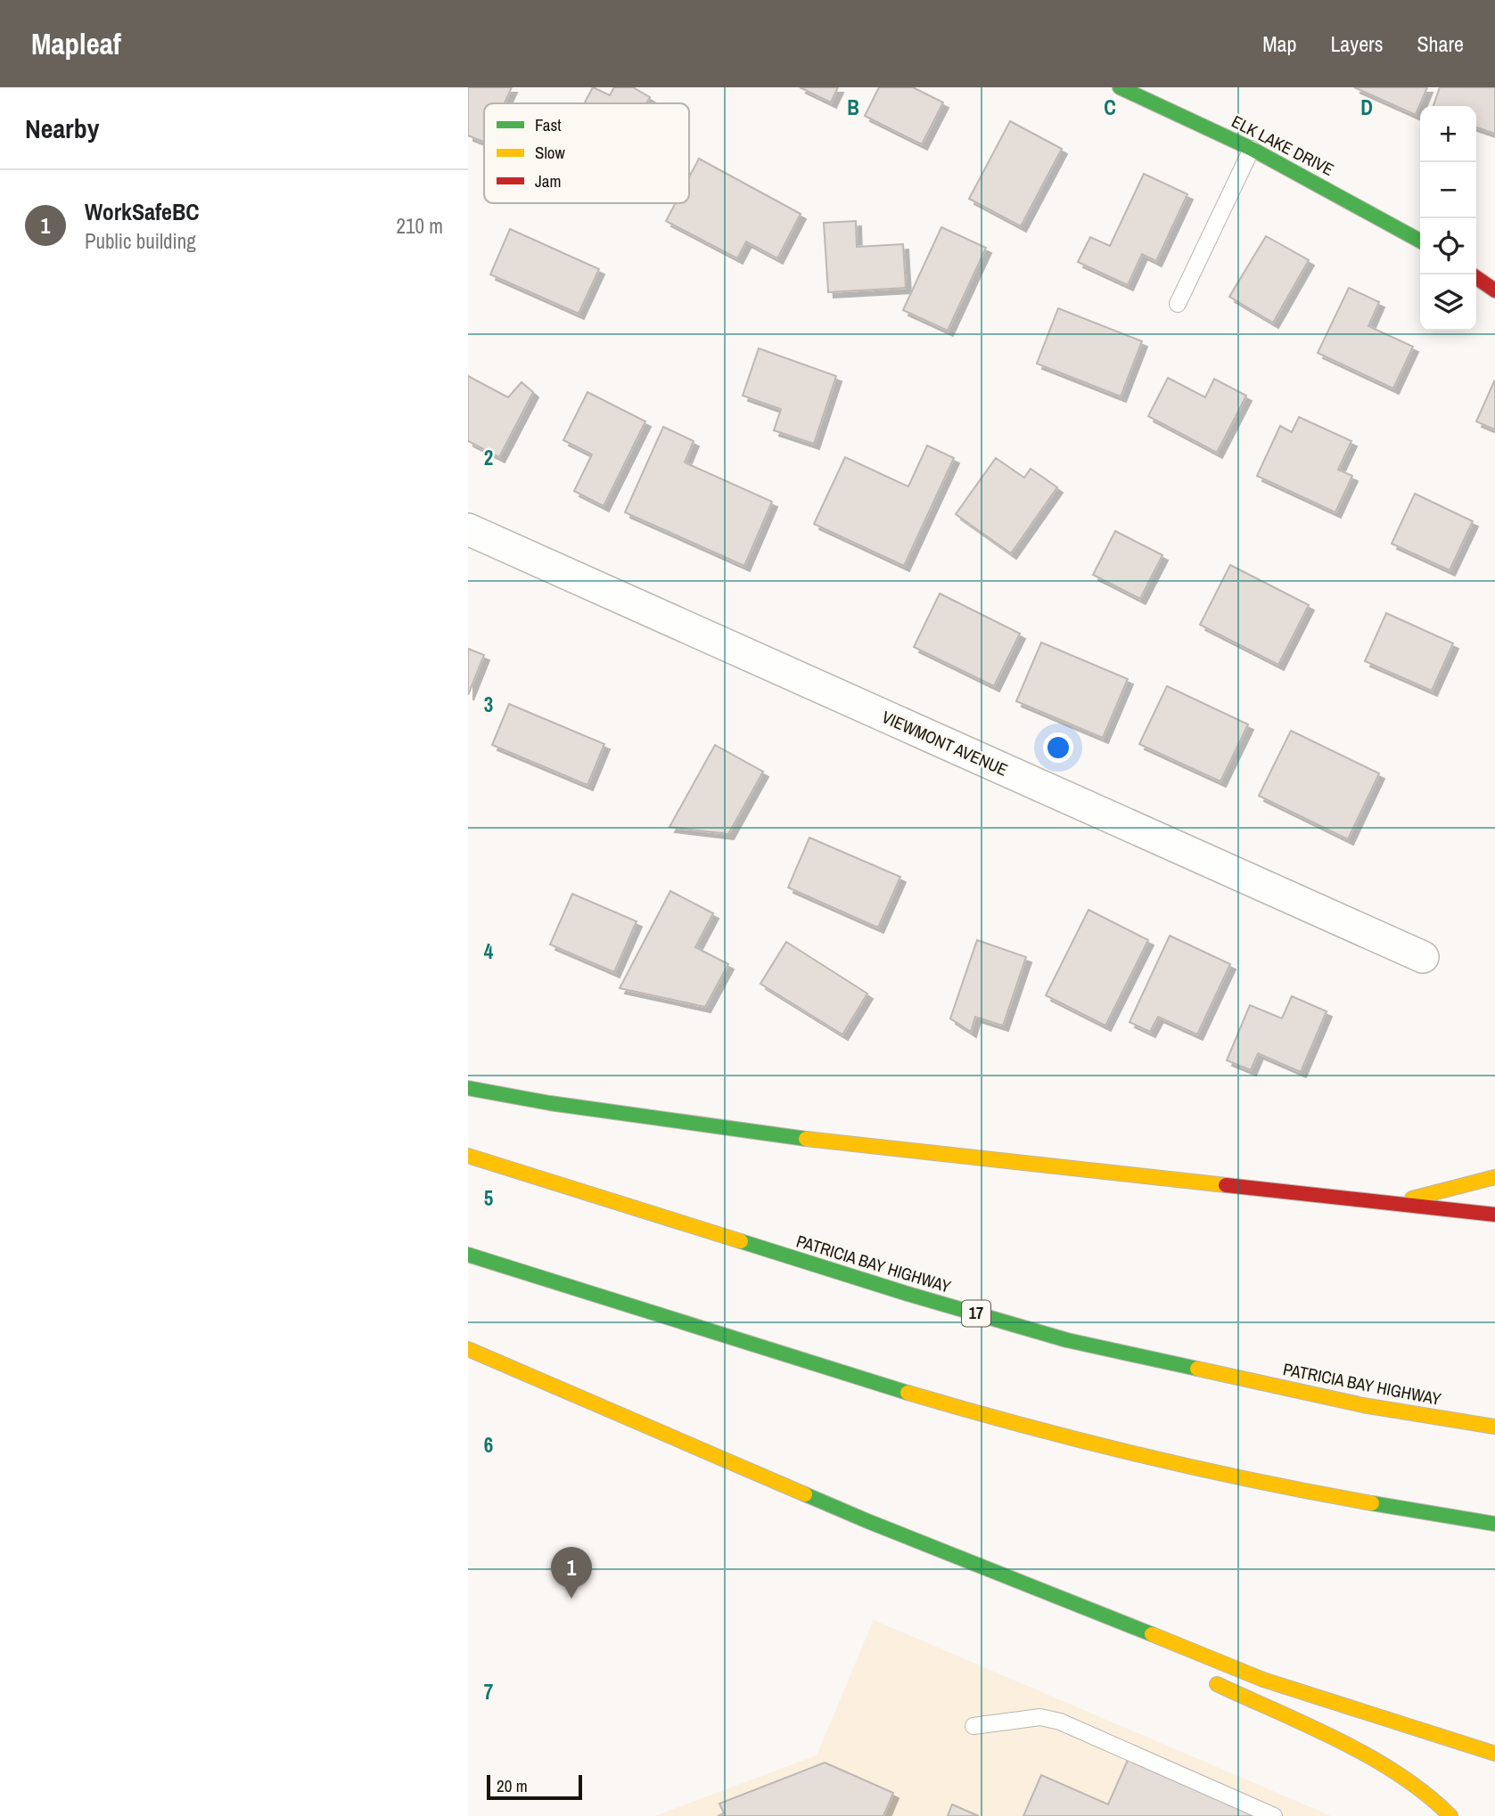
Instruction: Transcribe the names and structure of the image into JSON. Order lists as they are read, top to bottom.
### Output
{
  "streets": {
    "main road": ["ELK LAKE DRIVE", "PATRICIA BAY HIGHWAY", "17"],
    "street": ["VIEWMONT AVENUE"]
  },
  "legend": ["Fast", "Slow", "Jam"],
  "scale_bar": "20 m",
  "page": {
    "header": "Mapleaf",
    "nav": ["Map", "Layers", "Share"],
    "heading": "Nearby",
    "map_buttons": ["+", "−"],
    "list": [
      {
        "mark": "1",
        "name": "WorkSafeBC",
        "note": "Public building",
        "value": "210 m"
      }
    ],
    "pins": "1",
    "scale": "20 m"
  },
  "grid": {
    "columns": ["B", "C", "D"],
    "rows": [
      "2",
      "3",
      "4",
      "5",
      "6",
      "7"
    ]
  }
}
